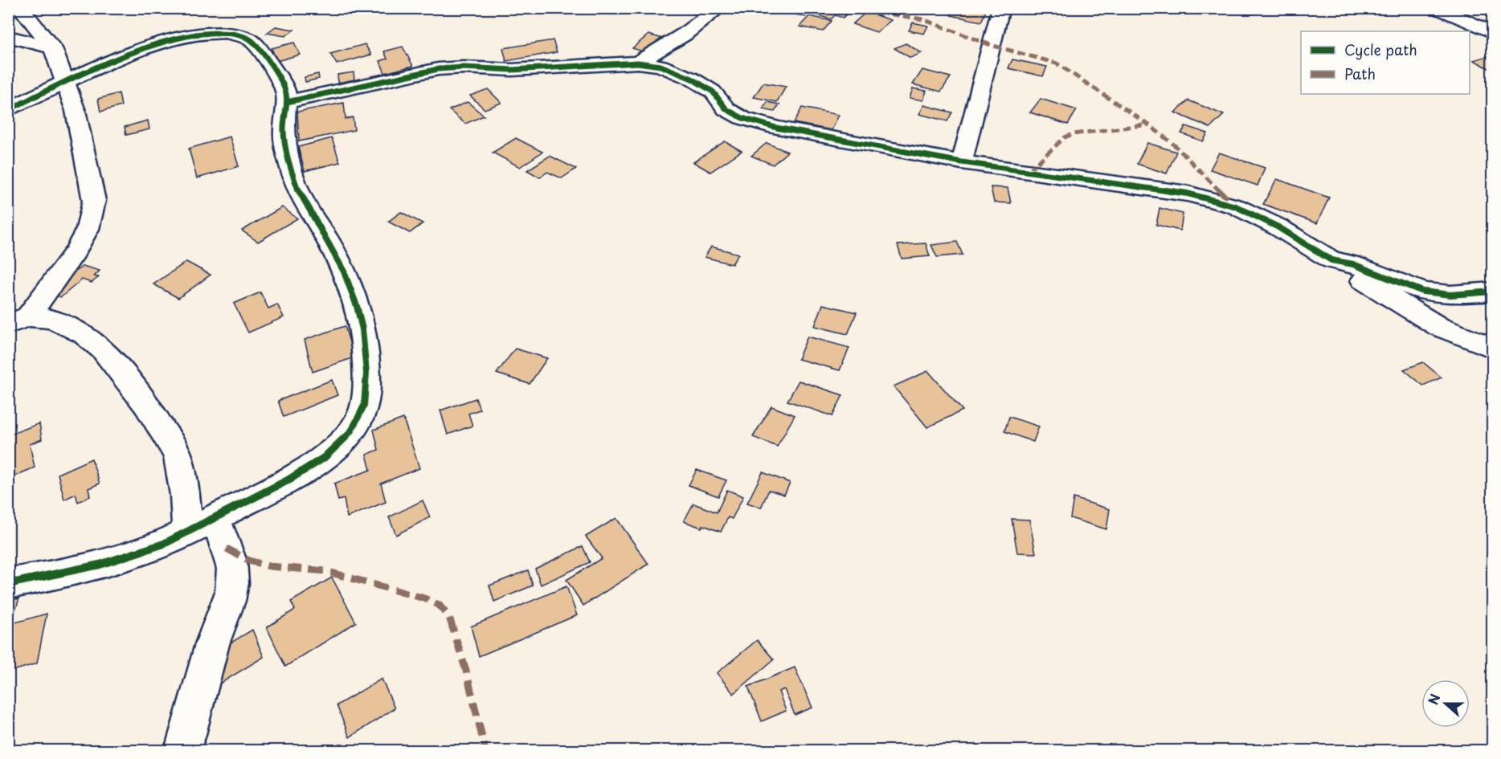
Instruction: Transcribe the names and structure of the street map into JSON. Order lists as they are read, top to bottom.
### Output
{
  "legend": ["Cycle path", "Path"],
  "north": "left"
}
